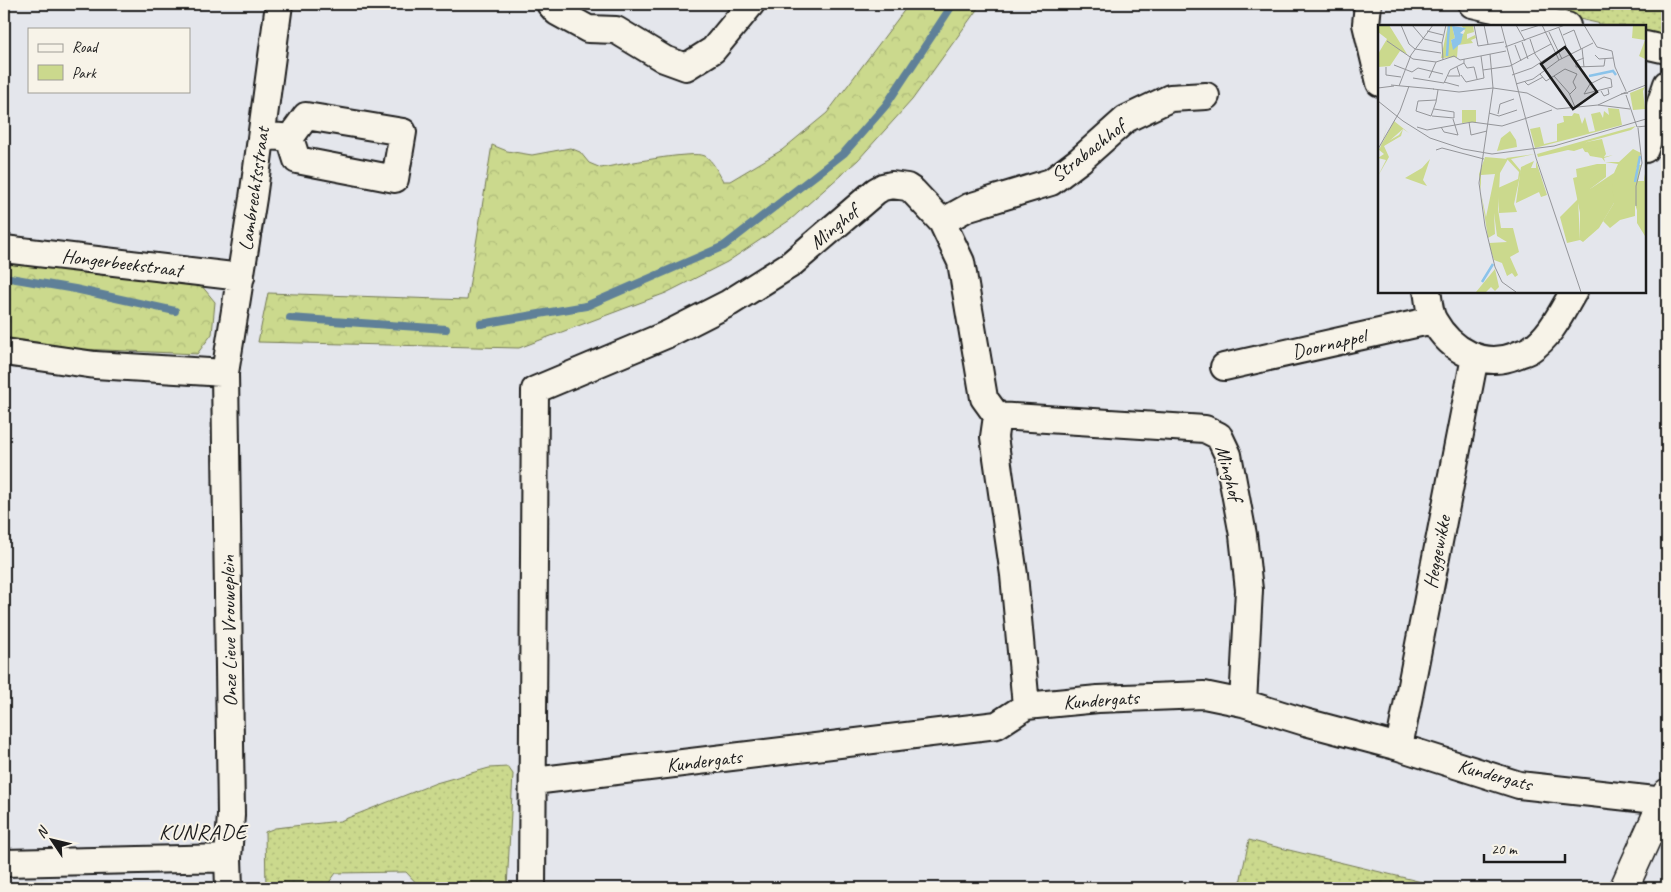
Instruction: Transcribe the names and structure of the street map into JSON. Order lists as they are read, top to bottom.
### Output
{
  "streets": {
    "street": [
      "Strabachhof",
      "Lambrechtsstraat",
      "Minghof",
      "Hongerbeekstraat",
      "Doornappel",
      "Heggewikke",
      "Onze Lieve Vrouweplein",
      "Kundergats"
    ]
  },
  "crossings": [
    ["Strabachhof", "Minghof"],
    ["Lambrechtsstraat", "Hongerbeekstraat"],
    ["Lambrechtsstraat", "Onze Lieve Vrouweplein"],
    ["Minghof", "Kundergats"],
    ["Heggewikke", "Kundergats"]
  ],
  "districts": ["KUNRADE"],
  "legend": ["Road", "Park"],
  "scale_bar": "20 m",
  "north": "top left"
}
